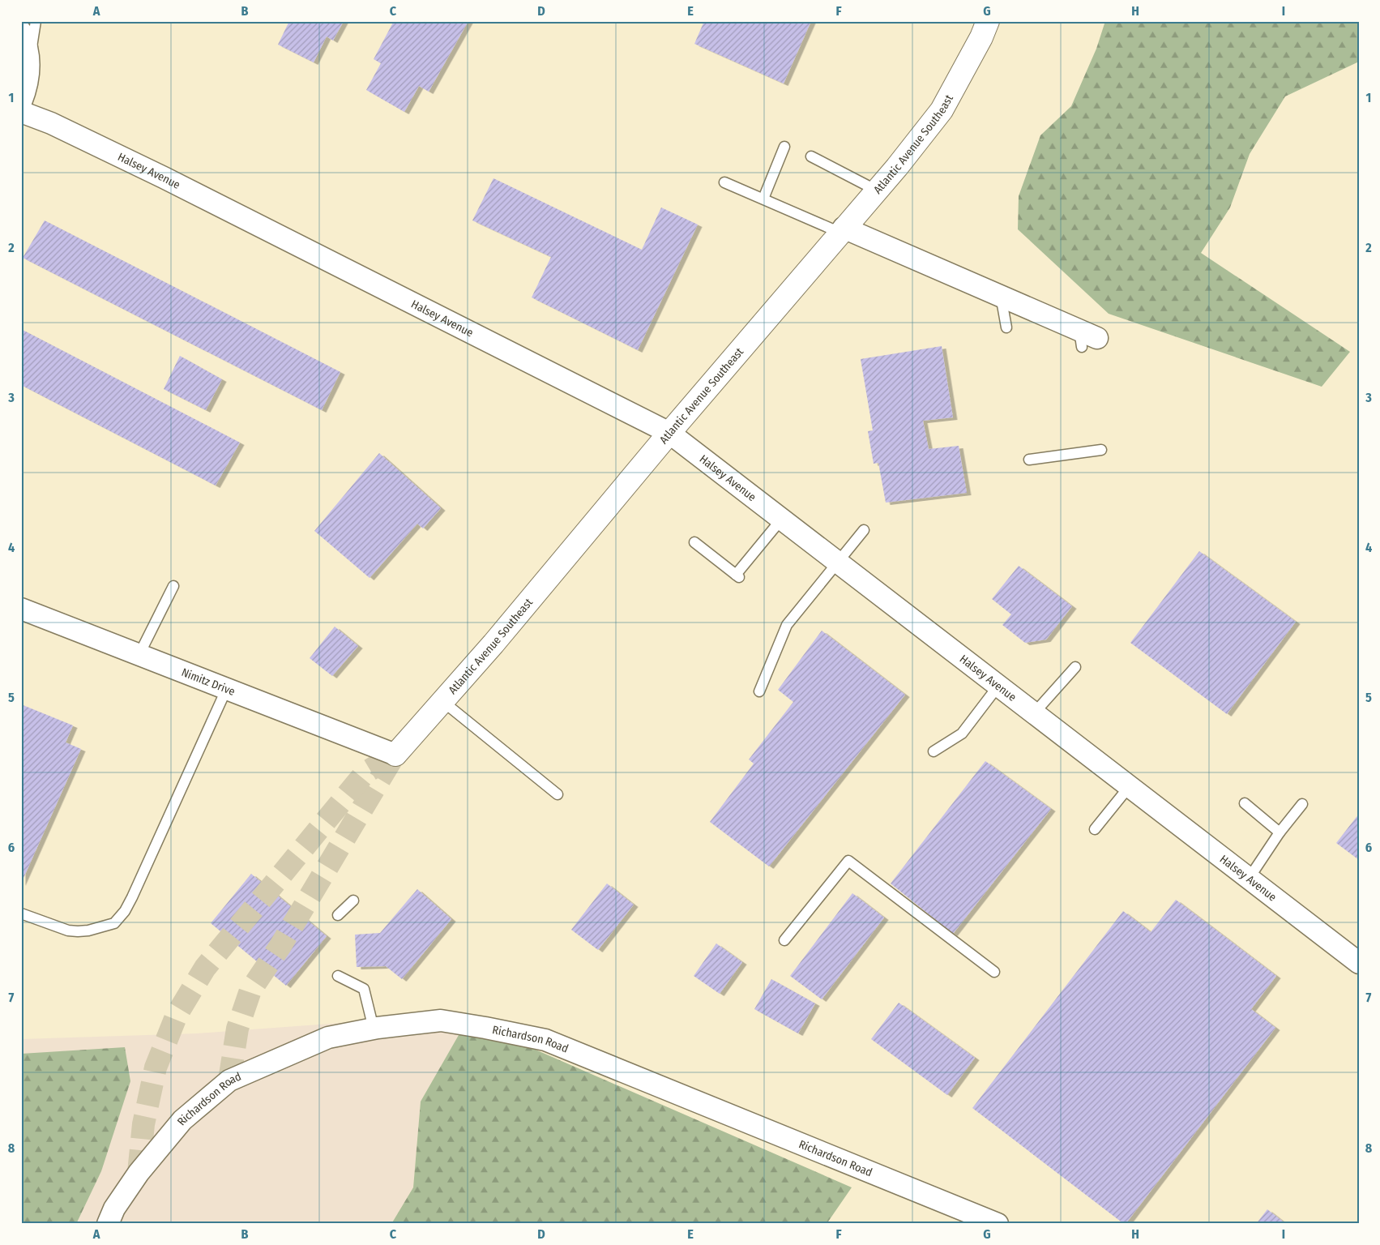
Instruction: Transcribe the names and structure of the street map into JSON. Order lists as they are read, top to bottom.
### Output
{
  "streets": {
    "street": [
      "Atlantic Avenue Southeast",
      "Halsey Avenue",
      "Nimitz Drive",
      "Richardson Road"
    ]
  },
  "crossings": [
    ["Atlantic Avenue Southeast", "Halsey Avenue"],
    ["Atlantic Avenue Southeast", "Nimitz Drive"]
  ],
  "grid": {
    "columns": [
      "A",
      "B",
      "C",
      "D",
      "E",
      "F",
      "G",
      "H",
      "I"
    ],
    "rows": [
      "1",
      "2",
      "3",
      "4",
      "5",
      "6",
      "7",
      "8"
    ]
  }
}
